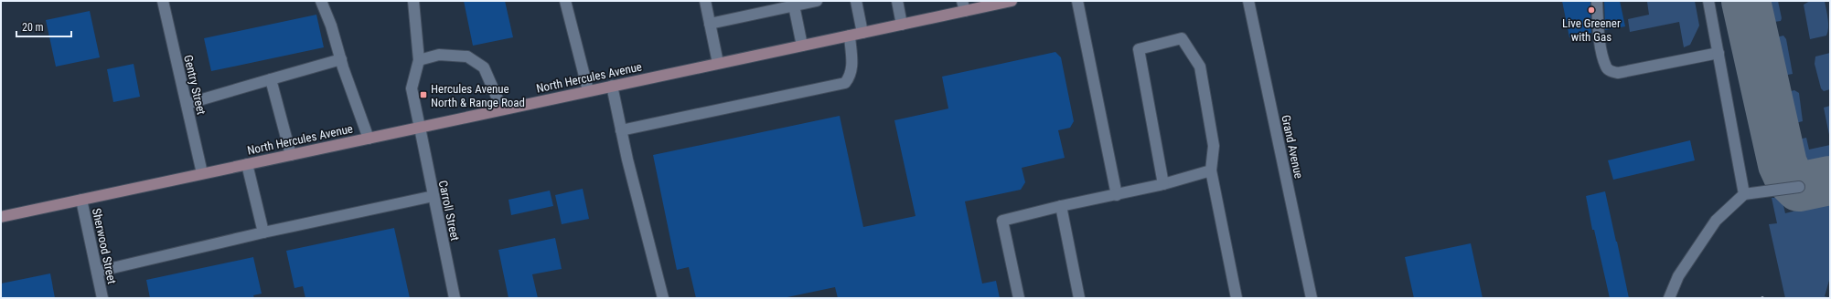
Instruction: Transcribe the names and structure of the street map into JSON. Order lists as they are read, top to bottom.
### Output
{
  "streets": {
    "street": [
      "North Hercules Avenue",
      "Gentry Street",
      "Grand Avenue",
      "Carroll Street",
      "Sherwood Street"
    ]
  },
  "crossings": [
    ["North Hercules Avenue", "Gentry Street"],
    ["North Hercules Avenue", "Carroll Street"],
    ["North Hercules Avenue", "Sherwood Street"]
  ],
  "places": {
    "other": ["Live Greener with Gas"],
    "transit": ["Hercules Avenue North & Range Road"]
  },
  "scale_bar": "20 m"
}
